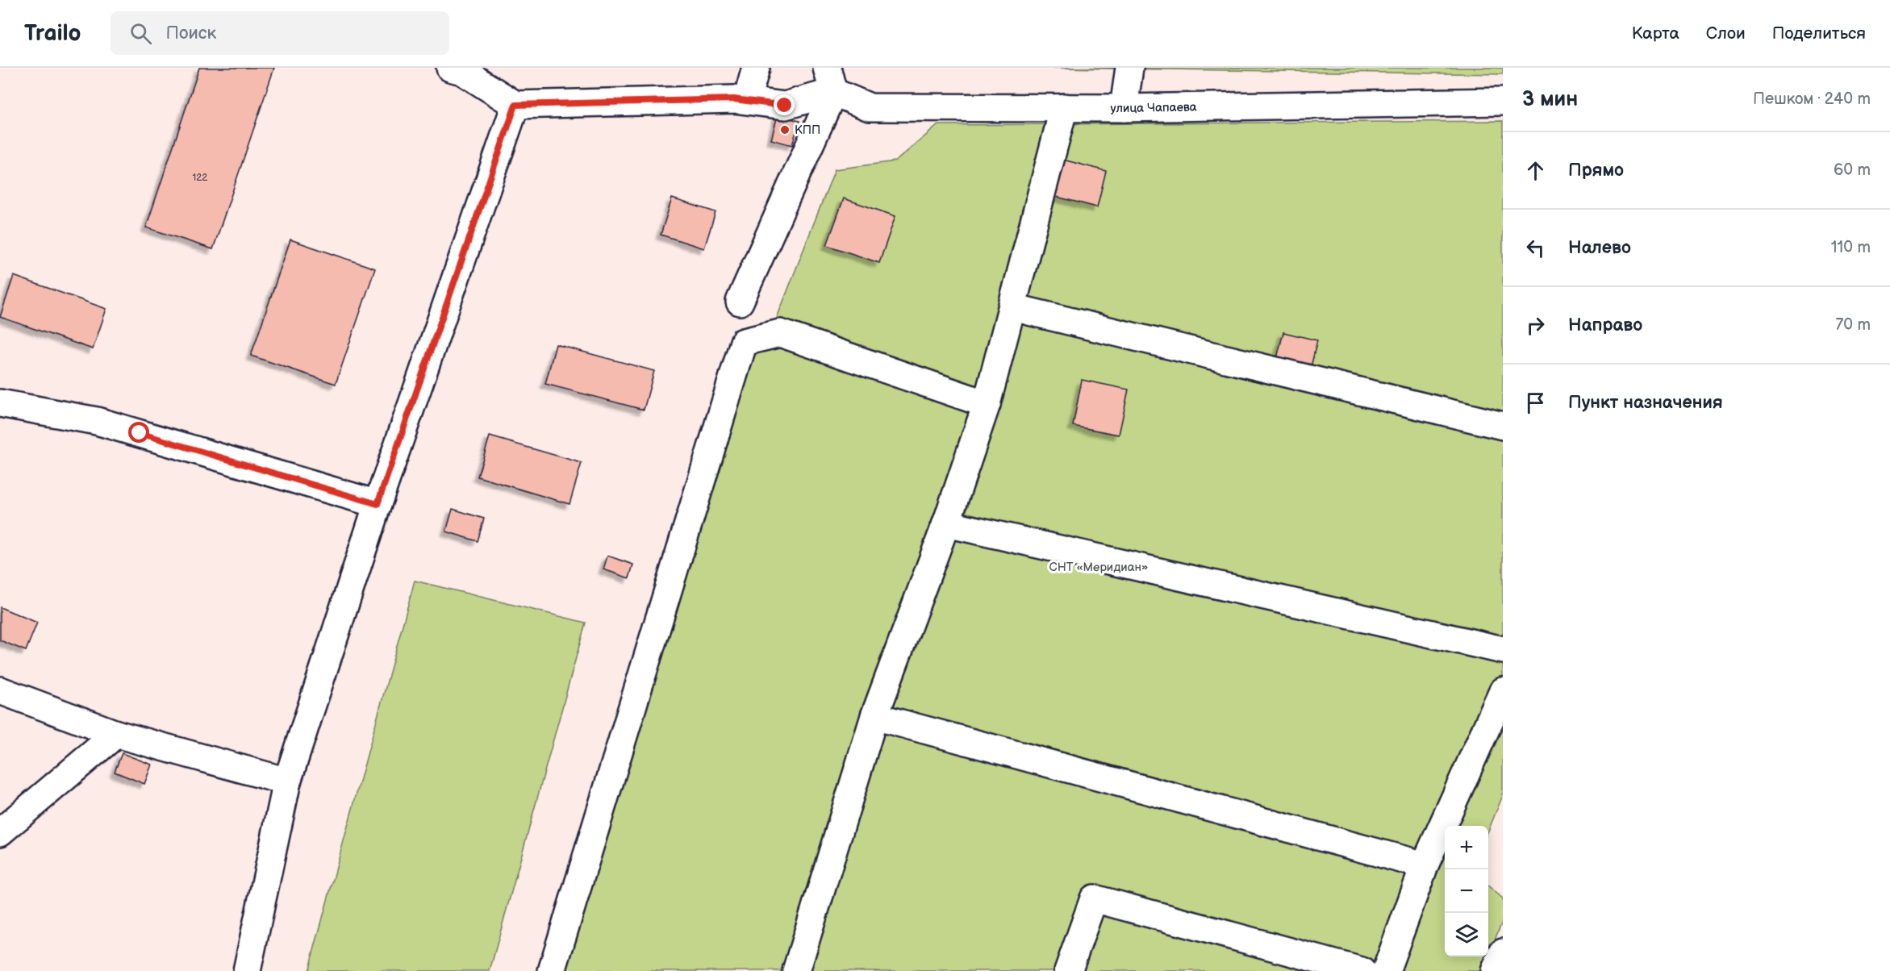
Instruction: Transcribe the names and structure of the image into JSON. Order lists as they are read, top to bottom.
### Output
{
  "streets": {
    "street": ["улица Чапаева"]
  },
  "parks": ["СНТ «Меридиан»"],
  "places": ["КПП"],
  "house_numbers": ["122"],
  "page": {
    "header": "Trailo",
    "search": "Поиск",
    "nav": ["Карта", "Слои", "Поделиться"],
    "heading": ["3 мин", "Пешком · 240 m"],
    "list": [
      ["Прямо", "60 m"],
      ["Налево", "110 m"],
      ["Направо", "70 m"],
      "Пункт назначения"
    ],
    "map_buttons": ["+", "−"]
  }
}
